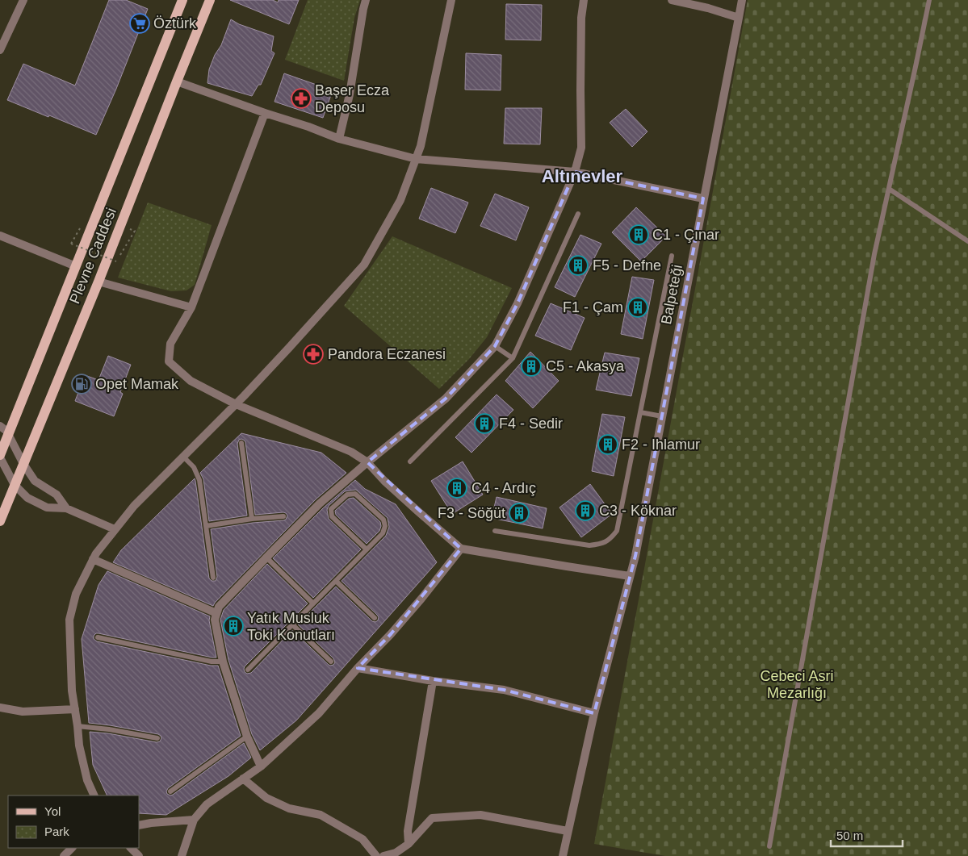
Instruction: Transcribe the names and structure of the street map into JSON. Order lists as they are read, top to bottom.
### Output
{
  "streets": {
    "main road": ["Plevne Caddesi"],
    "street": ["Balpeteği"]
  },
  "districts": ["Altınevler"],
  "parks": ["Cebeci Asri Mezarlığı"],
  "places": {
    "supermarket": ["Öztürk"],
    "pharmacy": ["Başer Ecza Deposu", "Pandora Eczanesi"],
    "building": [
      "C1 - Çınar",
      "F5 - Defne",
      "F1 - Çam",
      "C5 - Akasya",
      "F4 - Sedir",
      "F2 - Ihlamur",
      "C4 - Ardıç",
      "C3 - Köknar",
      "F3 - Söğüt",
      "Yatık Musluk Toki Konutları"
    ],
    "fuel station": ["Opet Mamak"]
  },
  "legend": ["Yol", "Park"],
  "scale_bar": "50 m"
}
